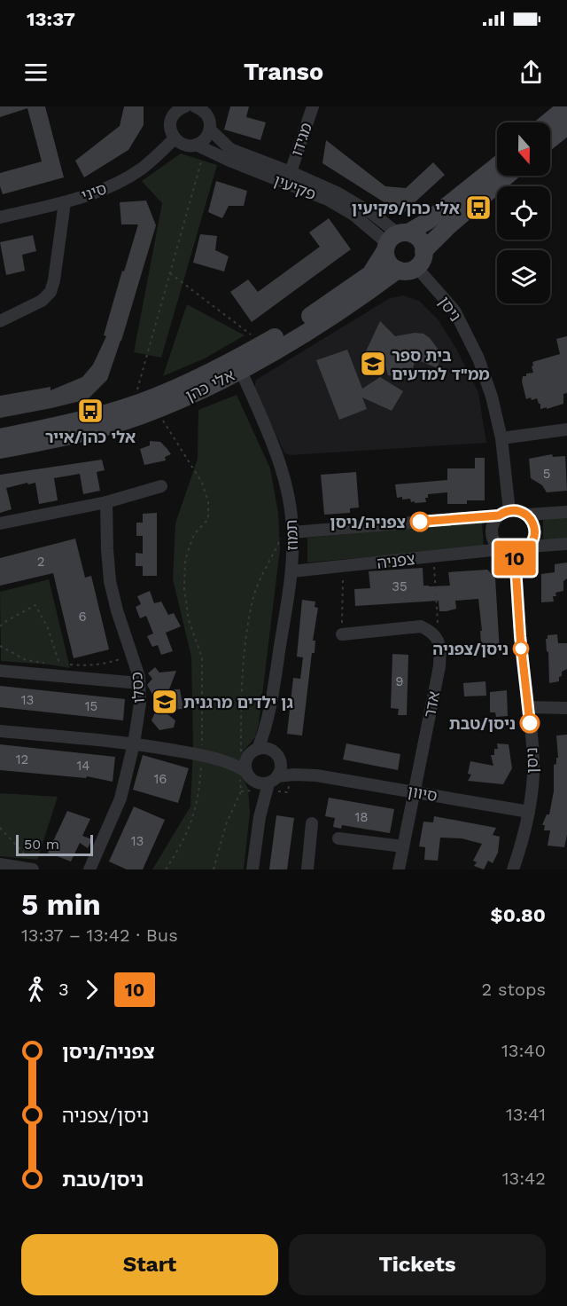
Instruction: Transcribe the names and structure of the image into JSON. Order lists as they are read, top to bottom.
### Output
{
  "streets": {
    "street": [
      "מגידו",
      "פקיעין",
      "סיני",
      "ניסן",
      "אלי כהן",
      "תמוז",
      "צפניה",
      "כסלו",
      "אדר",
      "סיוון"
    ]
  },
  "crossings": [
    ["מגידו", "פקיעין"],
    ["פקיעין", "סיני"],
    ["פקיעין", "ניסן"],
    ["פקיעין", "אלי כהן"],
    ["ניסן", "אלי כהן"],
    ["ניסן", "צפניה"],
    ["ניסן", "סיוון"],
    ["אלי כהן", "תמוז"],
    ["תמוז", "צפניה"],
    ["תמוז", "סיוון"],
    ["אדר", "סיוון"]
  ],
  "places": {
    "bus stop": ["אלי כהן/פקיעין", "אלי כהן/אייר"],
    "school or university": ["בית ספר ממ\"ד למדעים", "גן ילדים מרגנית"],
    "other": ["צפניה/ניסן", "ניסן/צפניה", "ניסן/טבת"]
  },
  "lines": ["bus line 10"],
  "house_numbers": [
    "5",
    "2",
    "35",
    "6",
    "9",
    "13",
    "15",
    "12",
    "14",
    "16",
    "18",
    "13"
  ],
  "scale_bar": "50 m",
  "north": "bottom",
  "page": {
    "status": "13:37",
    "header": "Transo",
    "on_map": "10",
    "scale": "50 m",
    "heading": ["5 min", "13:37 – 13:42 · Bus", "$0.80"],
    "legs": ["3", "10", "2 stops"],
    "list": [
      {
        "name": "צפניה/ניסן",
        "value": "13:40"
      },
      {
        "name": "ניסן/צפניה",
        "value": "13:41"
      },
      {
        "name": "ניסן/טבת",
        "value": "13:42"
      }
    ],
    "buttons": ["Start", "Tickets"]
  }
}
